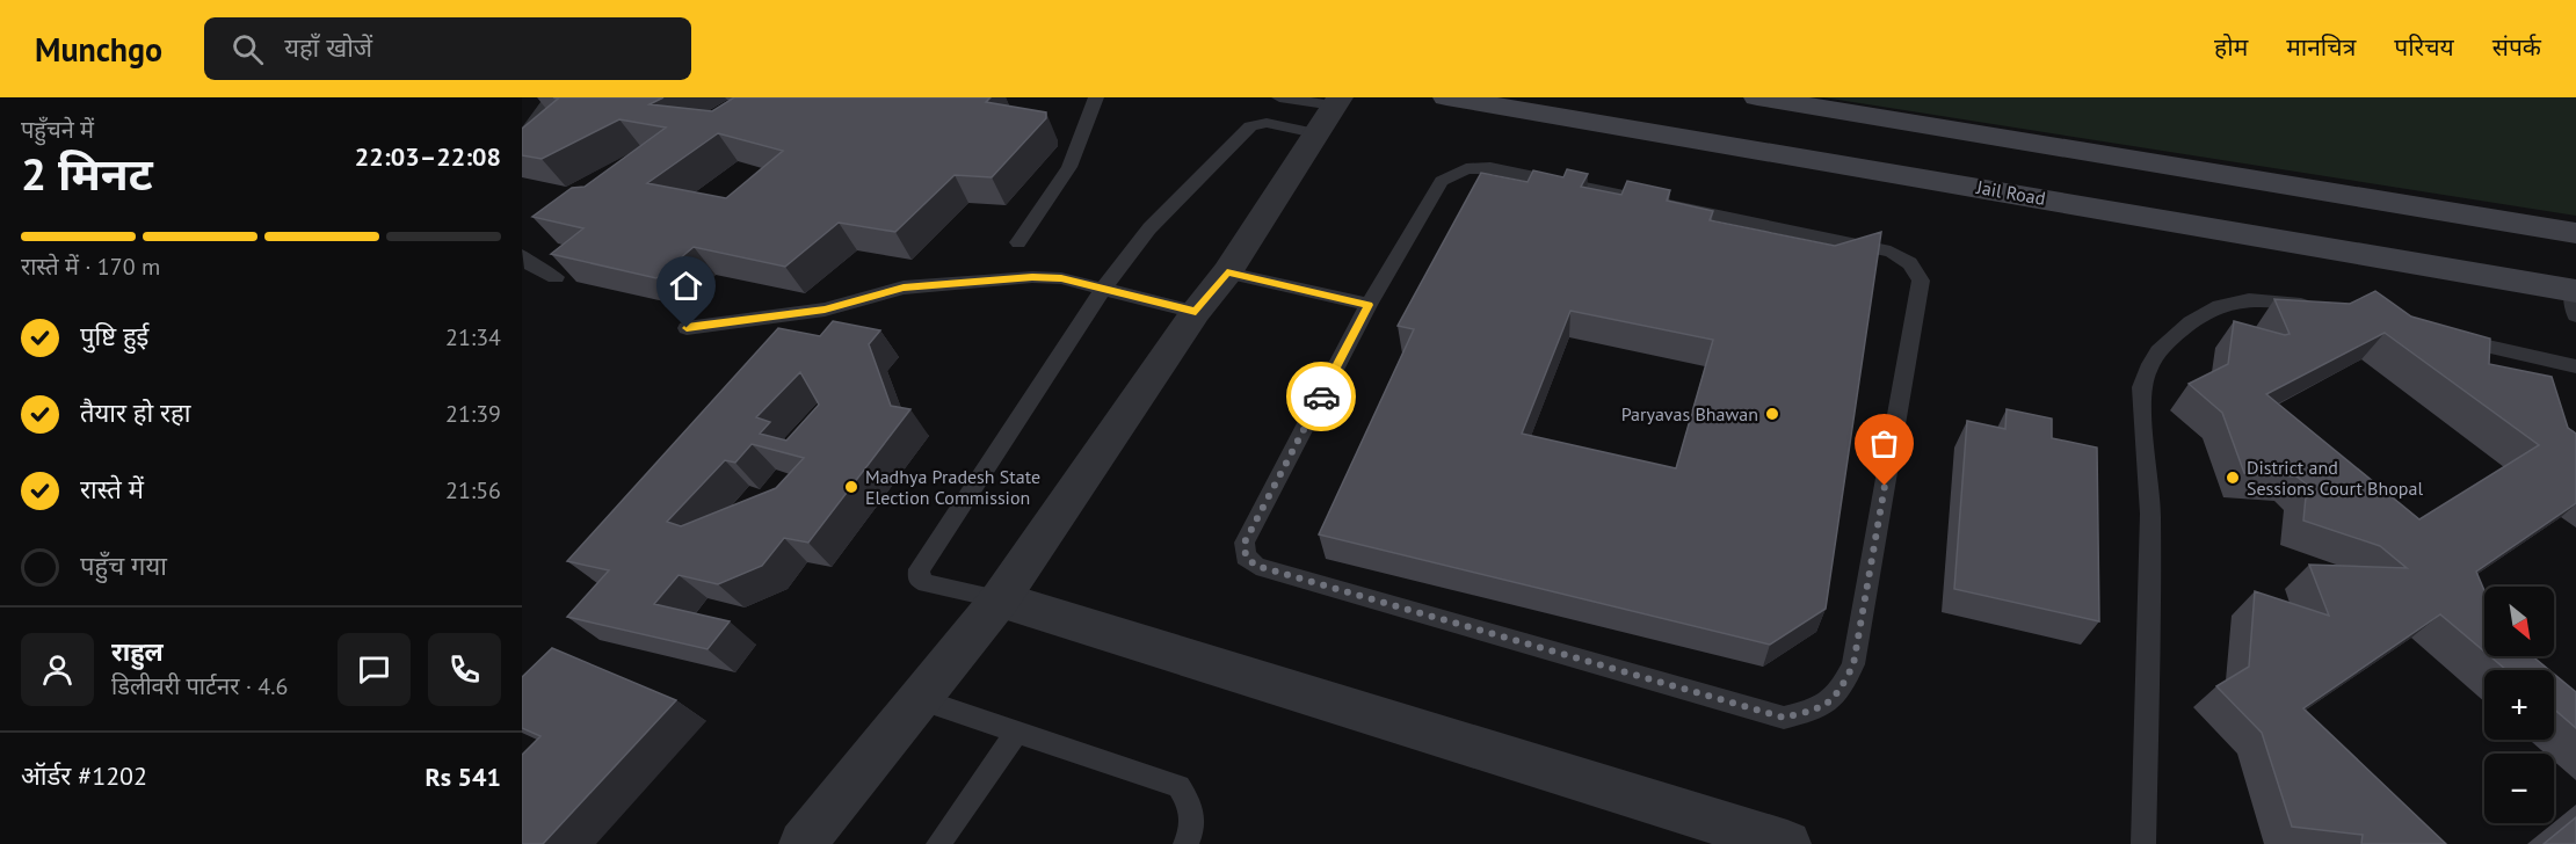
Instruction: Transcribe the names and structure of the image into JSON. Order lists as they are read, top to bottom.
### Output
{
  "streets": {
    "main road": ["Jail Road"]
  },
  "places": ["Paryavas Bhawan", "District and Sessions Court Bhopal", "Madhya Pradesh State Election Commission"],
  "north": "bottom right",
  "page": {
    "header": "Munchgo",
    "search": "यहाँ खोजें",
    "nav": [
      "होम",
      "मानचित्र",
      "परिचय",
      "संपर्क"
    ],
    "heading": ["2 मिनट", "पहुँचने में", "22:03–22:08"],
    "panel": [
      "राहुल",
      "डिलीवरी पार्टनर · 4.6",
      "ऑर्डर #1202",
      "Rs 541"
    ],
    "bar": "रास्ते में · 170 m",
    "list": [
      ["पुष्टि हुई", "21:34"],
      ["तैयार हो रहा", "21:39"],
      ["रास्ते में", "21:56"],
      "पहुँच गया"
    ],
    "map_buttons": ["+", "−"]
  }
}
